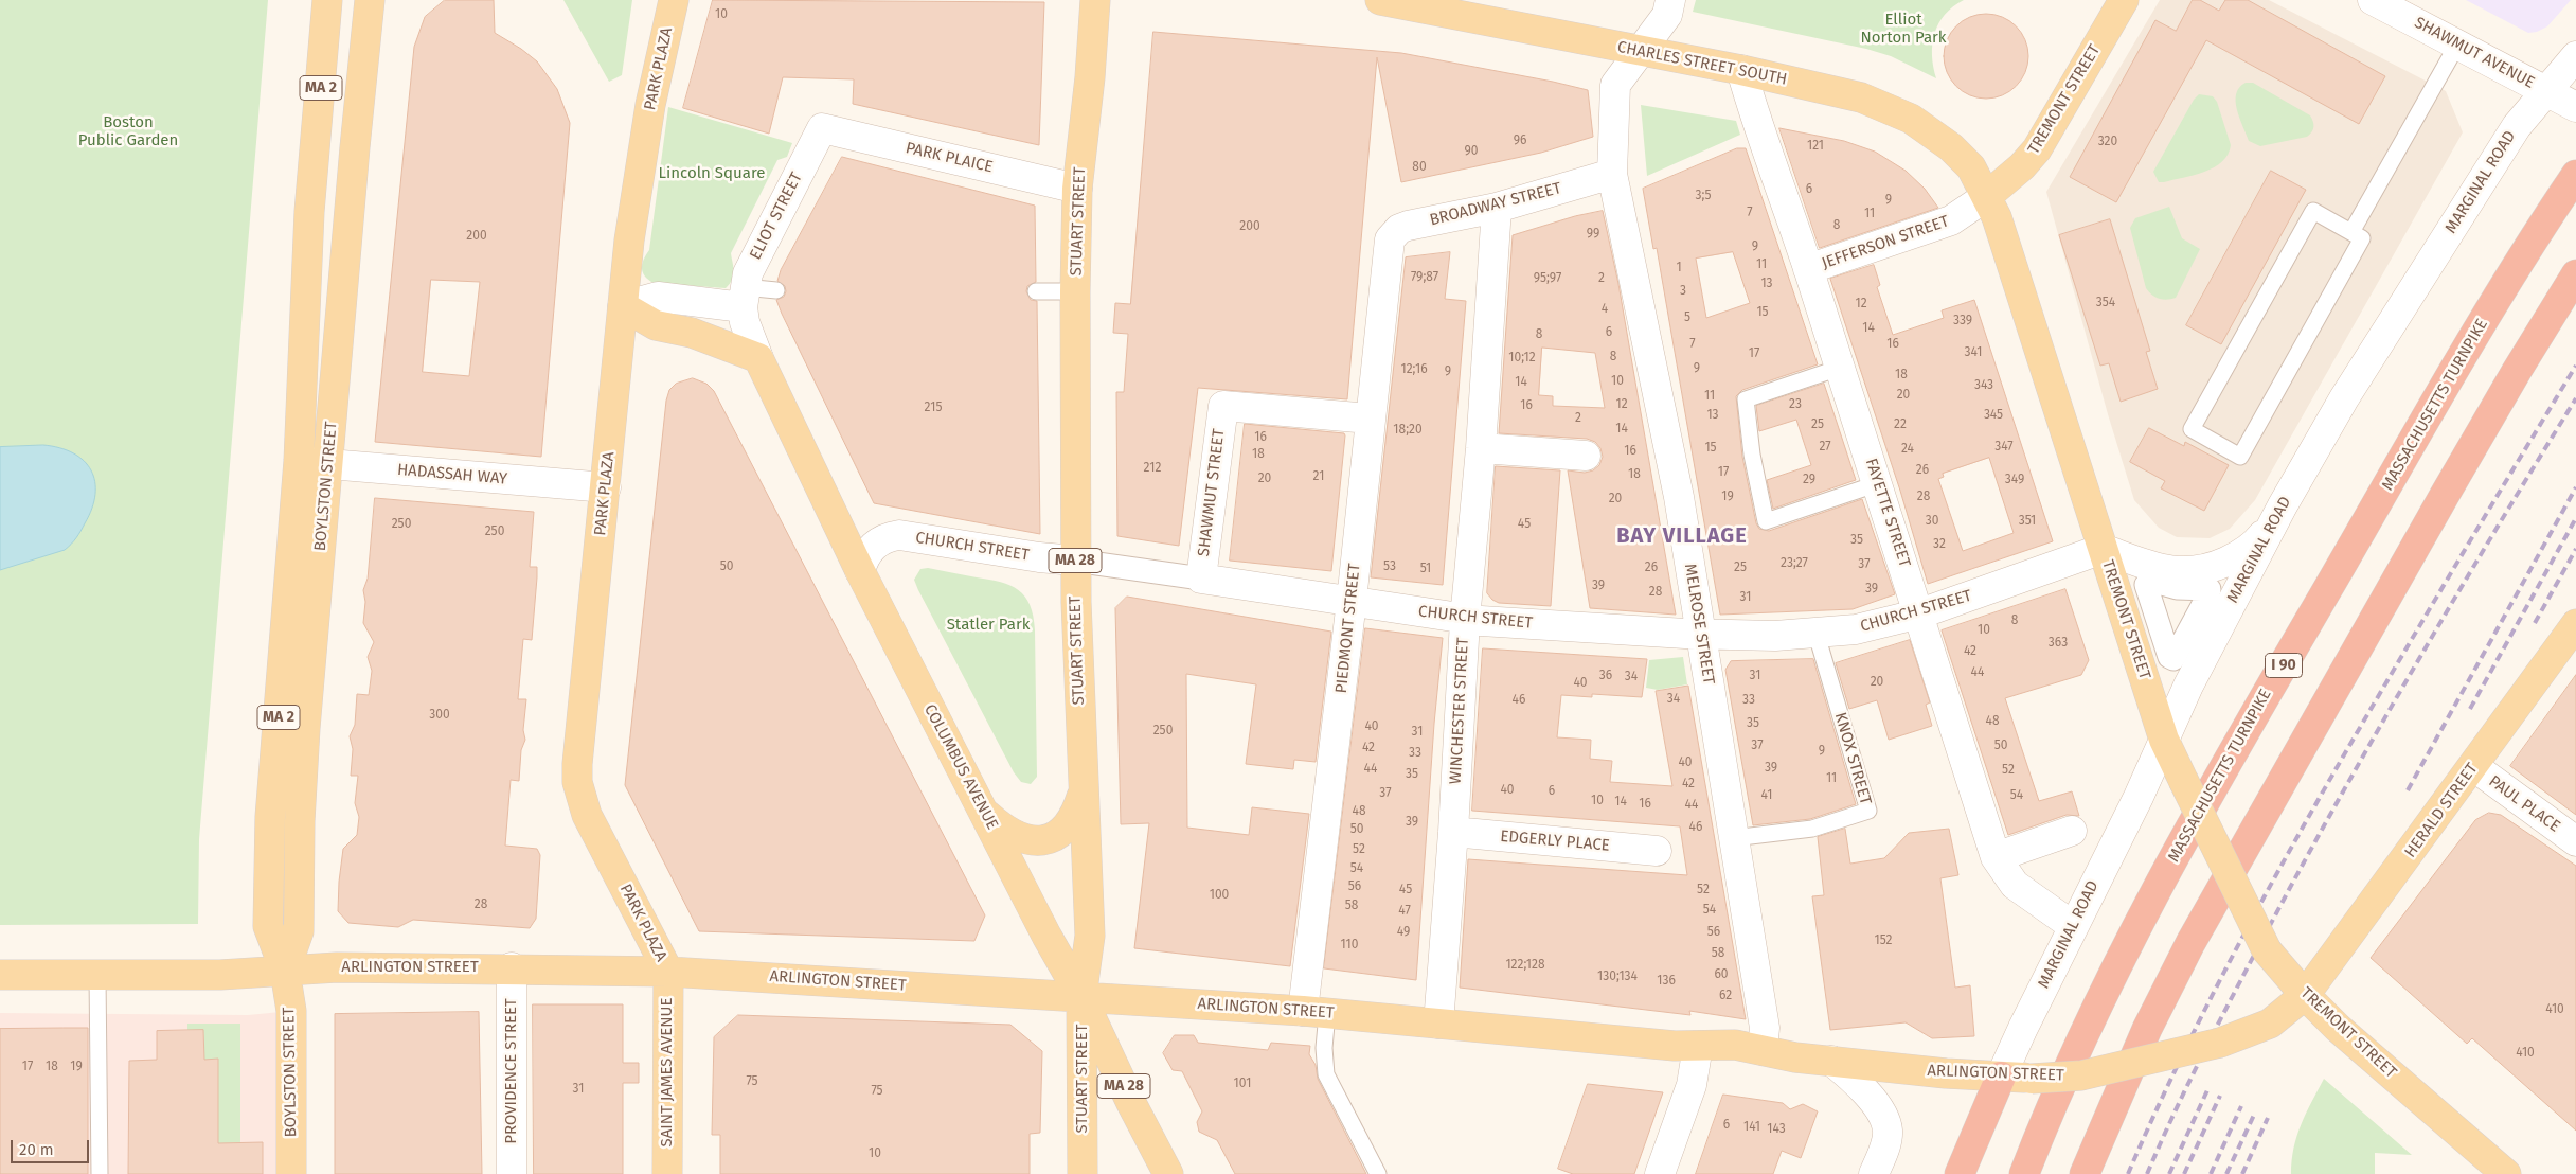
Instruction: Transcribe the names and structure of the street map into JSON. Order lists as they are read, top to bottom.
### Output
{
  "streets": {
    "highway": ["MASSACHUSETTS TURNPIKE", "I 90"],
    "main road": [
      "CHARLES STREET SOUTH",
      "PARK PLAZA",
      "MA 2",
      "TREMONT STREET",
      "STUART STREET",
      "BOYLSTON STREET",
      "MA 28",
      "COLUMBUS AVENUE",
      "HERALD STREET",
      "ARLINGTON STREET",
      "SAINT JAMES AVENUE"
    ],
    "street": [
      "SHAWMUT AVENUE",
      "PARK PLAICE",
      "MARGINAL ROAD",
      "BROADWAY STREET",
      "ELIOT STREET",
      "JEFFERSON STREET",
      "HADASSAH WAY",
      "SHAWMUT STREET",
      "FAYETTE STREET",
      "CHURCH STREET",
      "MELROSE STREET",
      "PIEDMONT STREET",
      "WINCHESTER STREET",
      "PAUL PLACE",
      "EDGERLY PLACE",
      "PROVIDENCE STREET"
    ],
    "lane": ["KNOX STREET"]
  },
  "crossings": [
    ["SHAWMUT AVENUE", "MARGINAL ROAD"],
    ["CHARLES STREET SOUTH", "TREMONT STREET"],
    ["CHARLES STREET SOUTH", "JEFFERSON STREET"],
    ["CHARLES STREET SOUTH", "FAYETTE STREET"],
    ["CHARLES STREET SOUTH", "MELROSE STREET"],
    ["PARK PLAZA", "HADASSAH WAY"],
    ["PARK PLAZA", "ARLINGTON STREET"],
    ["PARK PLAZA", "SAINT JAMES AVENUE"],
    ["TREMONT STREET", "MARGINAL ROAD"],
    ["TREMONT STREET", "JEFFERSON STREET"],
    ["TREMONT STREET", "CHURCH STREET"],
    ["TREMONT STREET", "HERALD STREET"],
    ["TREMONT STREET", "ARLINGTON STREET"],
    ["PARK PLAICE", "ELIOT STREET"],
    ["PARK PLAICE", "STUART STREET"],
    ["MARGINAL ROAD", "FAYETTE STREET"],
    ["MARGINAL ROAD", "ARLINGTON STREET"],
    ["BROADWAY STREET", "MELROSE STREET"],
    ["BROADWAY STREET", "PIEDMONT STREET"],
    ["BROADWAY STREET", "WINCHESTER STREET"],
    ["ELIOT STREET", "COLUMBUS AVENUE"],
    ["STUART STREET", "CHURCH STREET"],
    ["STUART STREET", "MA 28"],
    ["STUART STREET", "COLUMBUS AVENUE"],
    ["STUART STREET", "ARLINGTON STREET"],
    ["JEFFERSON STREET", "FAYETTE STREET"],
    ["HADASSAH WAY", "BOYLSTON STREET"],
    ["BOYLSTON STREET", "ARLINGTON STREET"],
    ["SHAWMUT STREET", "CHURCH STREET"],
    ["SHAWMUT STREET", "PIEDMONT STREET"],
    ["FAYETTE STREET", "CHURCH STREET"],
    ["CHURCH STREET", "MELROSE STREET"],
    ["CHURCH STREET", "PIEDMONT STREET"],
    ["CHURCH STREET", "WINCHESTER STREET"],
    ["CHURCH STREET", "KNOX STREET"],
    ["CHURCH STREET", "COLUMBUS AVENUE"],
    ["MELROSE STREET", "KNOX STREET"],
    ["MELROSE STREET", "ARLINGTON STREET"],
    ["PIEDMONT STREET", "ARLINGTON STREET"],
    ["WINCHESTER STREET", "EDGERLY PLACE"],
    ["WINCHESTER STREET", "ARLINGTON STREET"],
    ["COLUMBUS AVENUE", "ARLINGTON STREET"],
    ["PAUL PLACE", "HERALD STREET"],
    ["HERALD STREET", "ARLINGTON STREET"],
    ["ARLINGTON STREET", "PROVIDENCE STREET"],
    ["ARLINGTON STREET", "SAINT JAMES AVENUE"]
  ],
  "districts": ["BAY VILLAGE"],
  "parks": [
    "Elliot Norton Park",
    "Boston Public Garden",
    "Lincoln Square",
    "Statler Park"
  ],
  "house_numbers": [
    "10",
    "96",
    "320",
    "121",
    "90",
    "80",
    "6",
    "3;5",
    "9",
    "7",
    "11",
    "8",
    "200",
    "99",
    "200",
    "9",
    "11",
    "1",
    "79;87",
    "95;97",
    "2",
    "13",
    "3",
    "354",
    "12",
    "4",
    "15",
    "5",
    "339",
    "14",
    "6",
    "8",
    "7",
    "16",
    "341",
    "17",
    "8",
    "10;12",
    "9",
    "12;16",
    "9",
    "18",
    "10",
    "14",
    "343",
    "20",
    "11",
    "12",
    "23",
    "16",
    "215",
    "13",
    "345",
    "2",
    "25",
    "22",
    "14",
    "18;20",
    "16",
    "27",
    "347",
    "15",
    "24",
    "16",
    "18",
    "212",
    "26",
    "17",
    "18",
    "21",
    "20",
    "29",
    "349",
    "19",
    "28",
    "20",
    "30",
    "351",
    "250",
    "45",
    "250",
    "35",
    "32",
    "23;27",
    "37",
    "50",
    "53",
    "26",
    "25",
    "51",
    "39",
    "39",
    "28",
    "31",
    "8",
    "10",
    "363",
    "42",
    "44",
    "36",
    "31",
    "34",
    "20",
    "40",
    "34",
    "46",
    "33",
    "300",
    "48",
    "35",
    "40",
    "250",
    "31",
    "37",
    "50",
    "42",
    "9",
    "33",
    "40",
    "39",
    "44",
    "52",
    "35",
    "11",
    "42",
    "40",
    "6",
    "37",
    "41",
    "54",
    "10",
    "14",
    "16",
    "44",
    "48",
    "39",
    "46",
    "50",
    "52",
    "54",
    "56",
    "45",
    "52",
    "100",
    "28",
    "58",
    "54",
    "47",
    "49",
    "56",
    "152",
    "110",
    "58",
    "122;128",
    "60",
    "130;134",
    "136",
    "62",
    "410",
    "410",
    "17",
    "18",
    "19",
    "75",
    "101",
    "31",
    "75",
    "6",
    "141",
    "143",
    "10"
  ],
  "scale_bar": "20 m"
}
